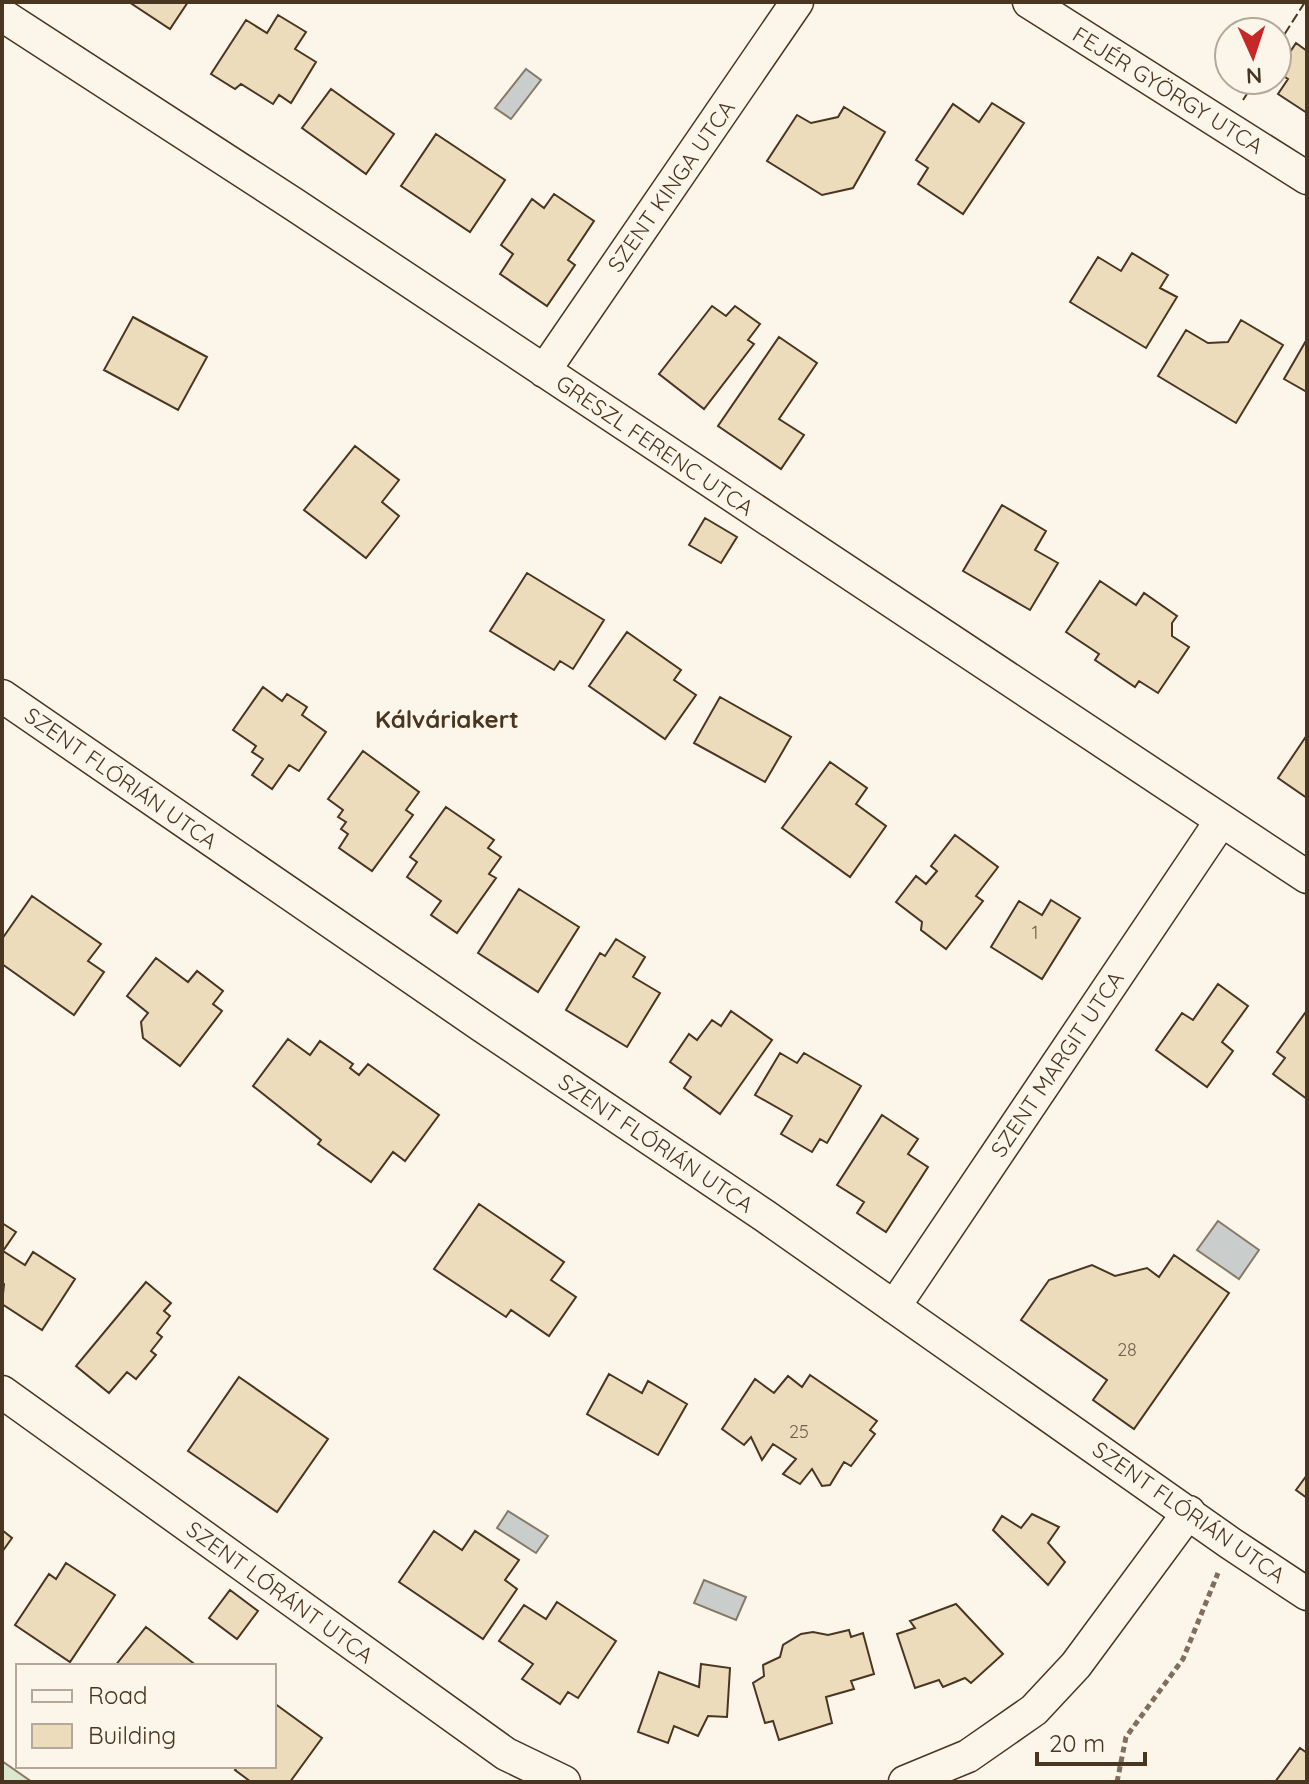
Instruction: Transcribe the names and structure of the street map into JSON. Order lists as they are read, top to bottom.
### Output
{
  "streets": {
    "street": [
      "FEJÉR GYÖRGY UTCA",
      "SZENT KINGA UTCA",
      "GRESZL FERENC UTCA",
      "SZENT FLÓRIÁN UTCA",
      "SZENT MARGIT UTCA",
      "SZENT LÓRÁNT UTCA"
    ]
  },
  "crossings": [
    ["SZENT KINGA UTCA", "GRESZL FERENC UTCA"],
    ["GRESZL FERENC UTCA", "SZENT MARGIT UTCA"],
    ["SZENT FLÓRIÁN UTCA", "SZENT MARGIT UTCA"]
  ],
  "districts": ["Kálváriakert"],
  "house_numbers": ["1", "28", "25"],
  "legend": ["Road", "Building"],
  "scale_bar": "20 m",
  "north": "bottom"
}
